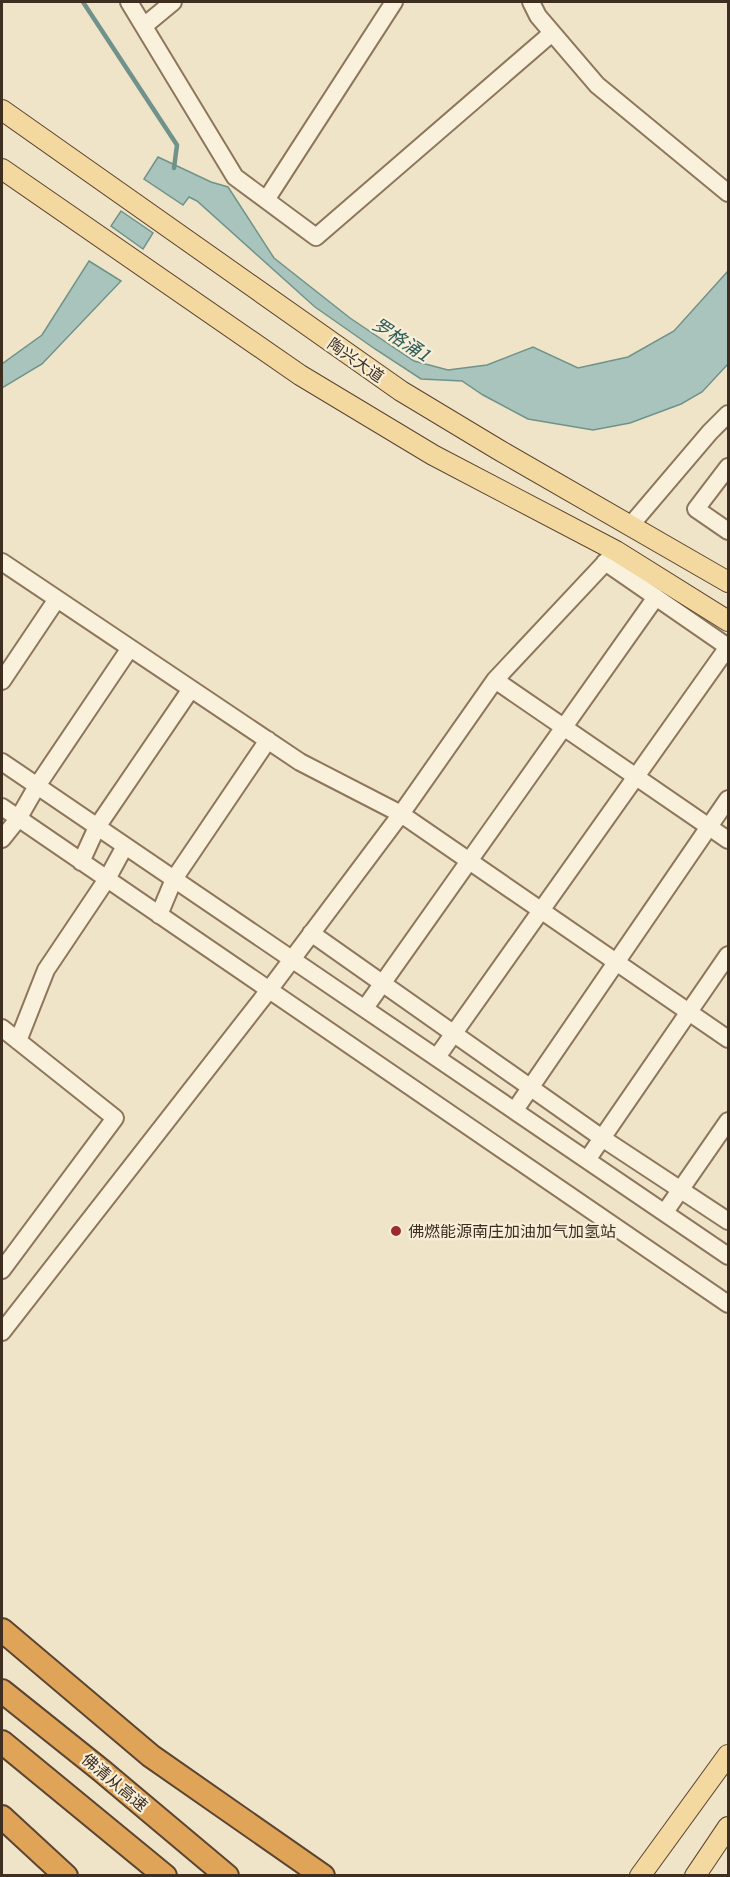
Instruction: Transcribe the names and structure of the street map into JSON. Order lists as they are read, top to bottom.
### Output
{
  "streets": {
    "highway": ["佛清从高速"],
    "main road": ["陶兴大道"]
  },
  "water": ["罗格涌1"],
  "places": ["佛燃能源南庄加油加气加氢站"]
}
